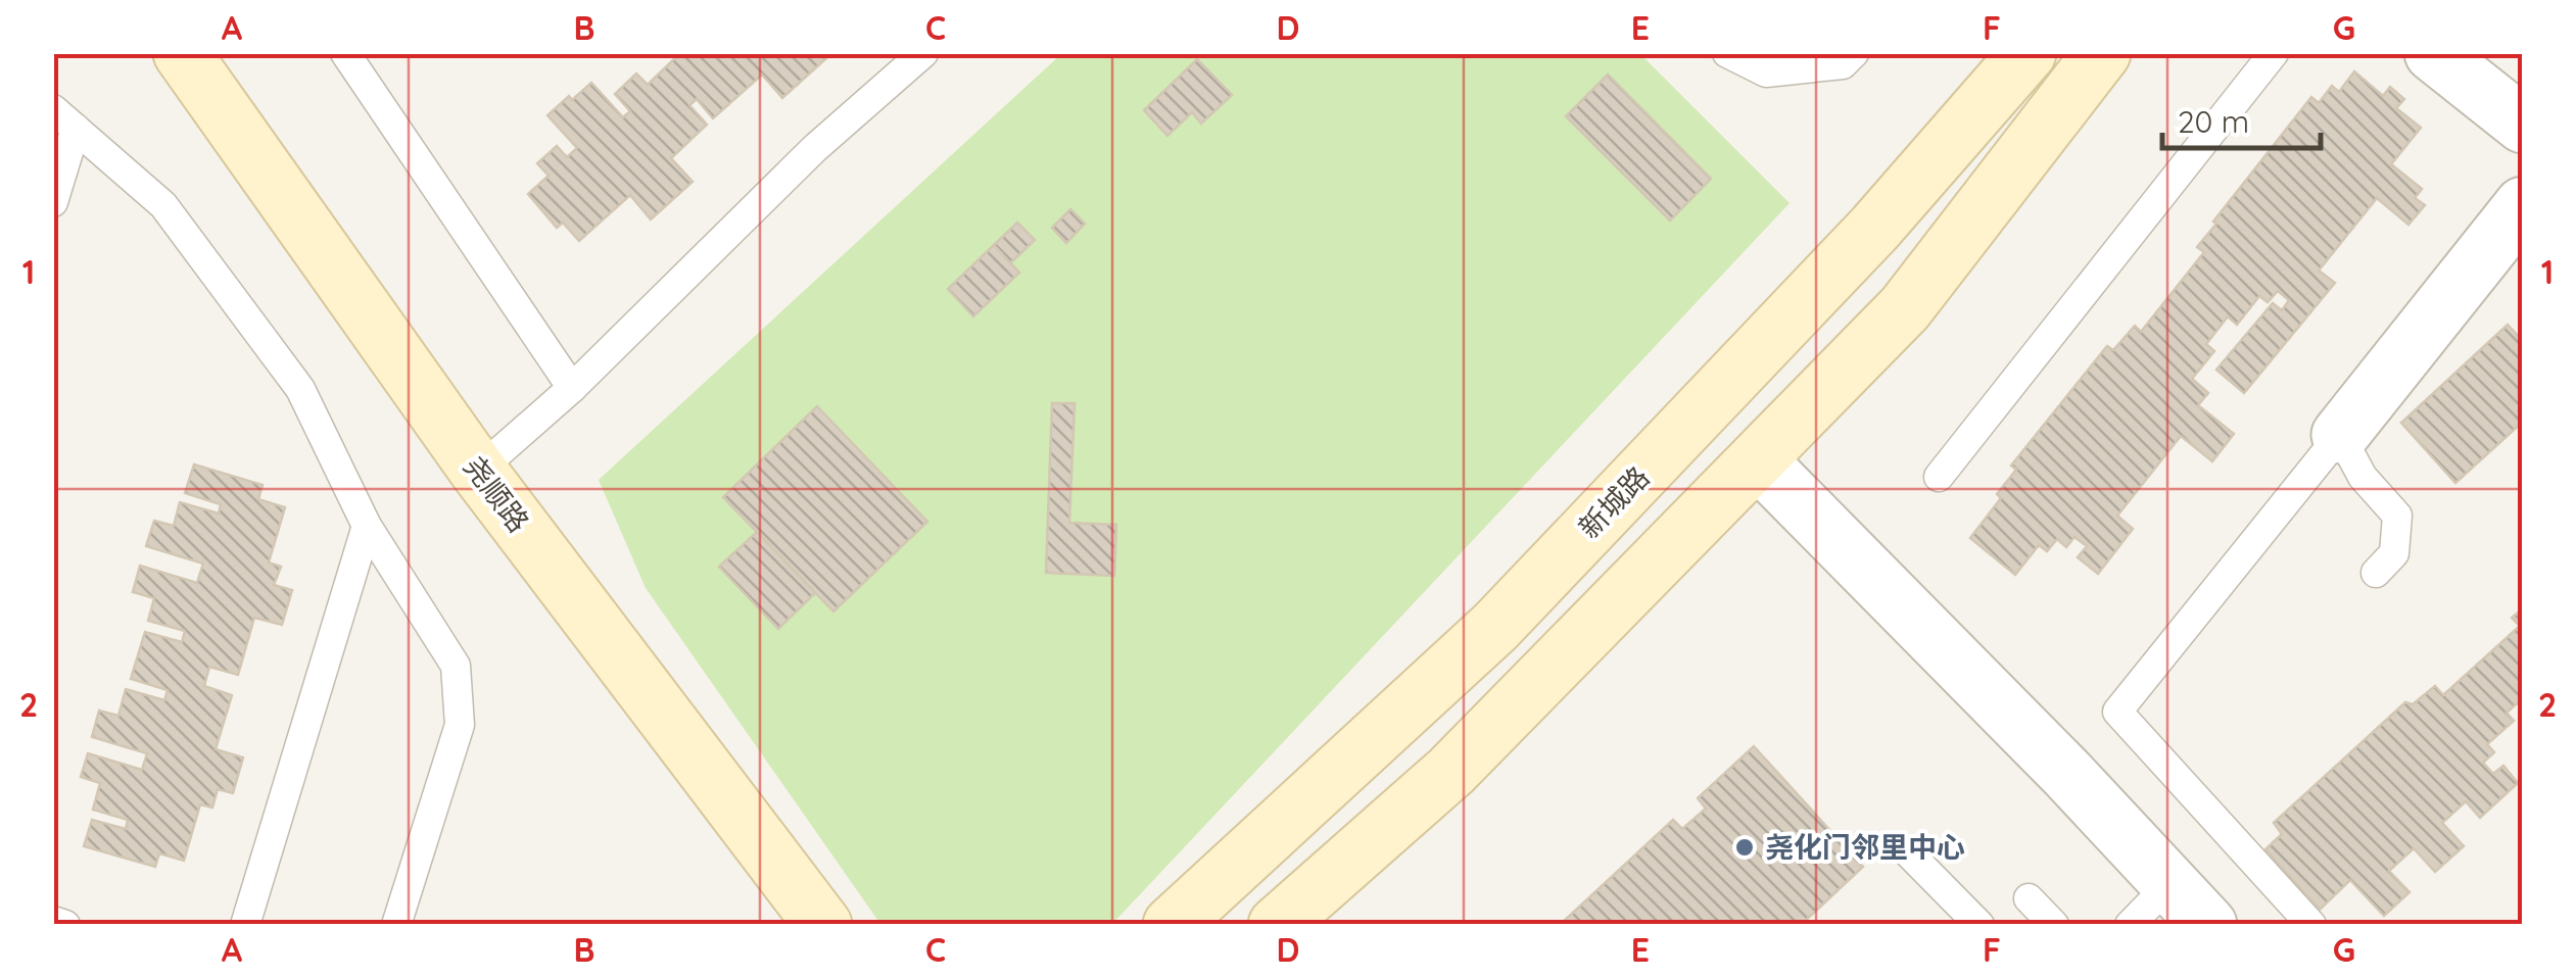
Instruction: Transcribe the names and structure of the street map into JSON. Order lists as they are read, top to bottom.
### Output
{
  "streets": {
    "main road": ["尧顺路", "新城路"]
  },
  "places": ["尧化门邻里中心"],
  "scale_bar": "20 m",
  "grid": {
    "columns": [
      "A",
      "B",
      "C",
      "D",
      "E",
      "F",
      "G"
    ],
    "rows": ["1", "2"]
  }
}
